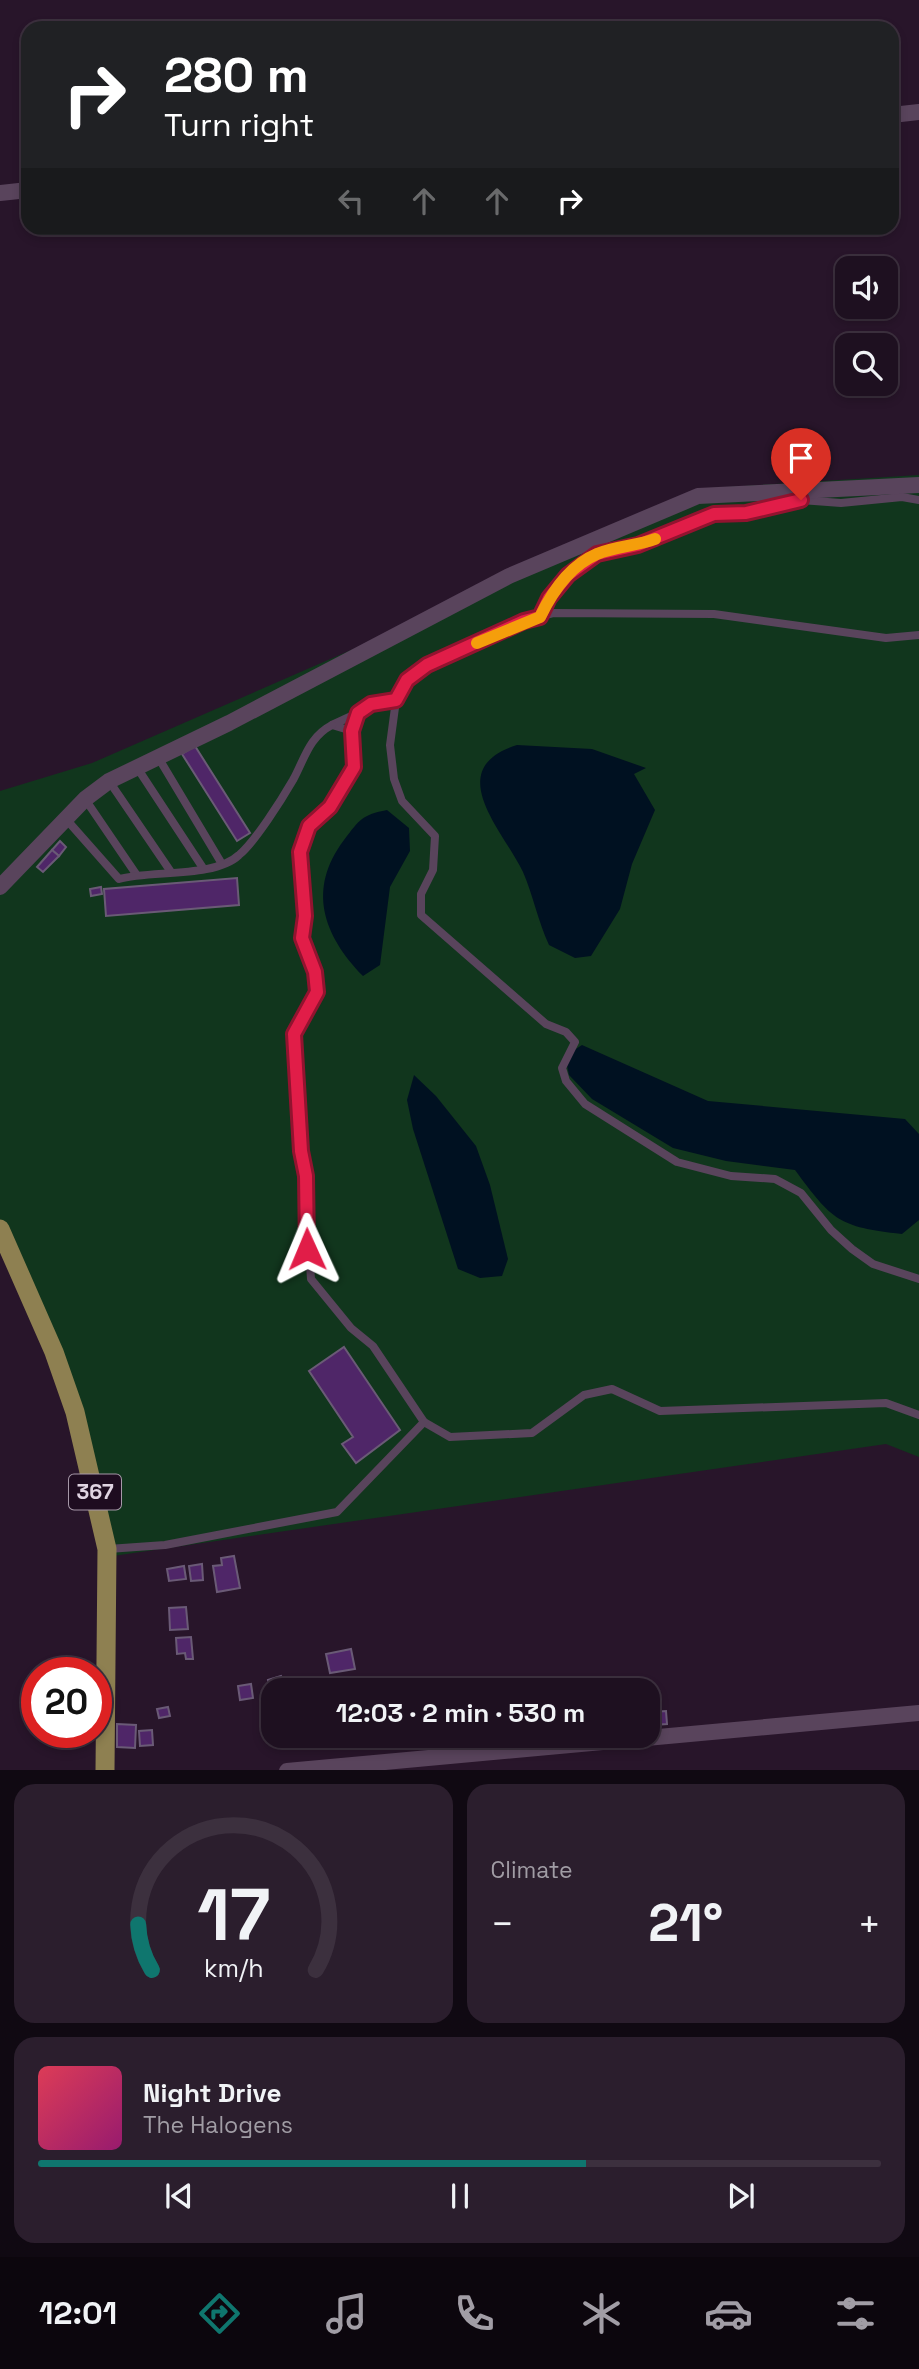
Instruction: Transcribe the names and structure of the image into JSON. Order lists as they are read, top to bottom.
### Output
{
  "streets": {
    "main road": ["367"]
  },
  "page": {
    "turn": ["280 m", "Turn right"],
    "limit": "20",
    "trip": "12:03 · 2 min · 530 m",
    "tile": "Climate",
    "heat": ["−", "21°", "+"],
    "song": ["Night Drive", "The Halogens"],
    "tabs": "12:01",
    "gauge": ["17", "km/h"]
  }
}
